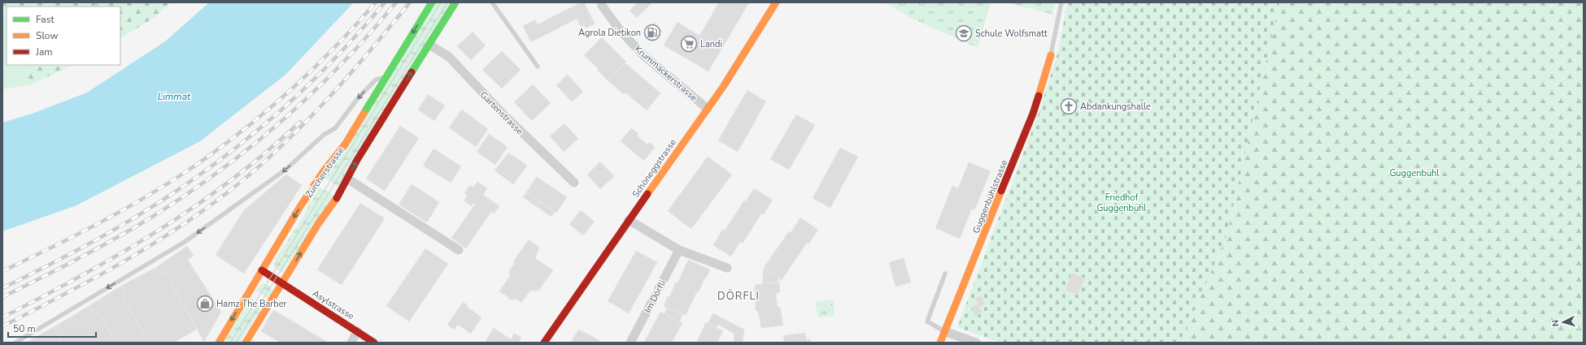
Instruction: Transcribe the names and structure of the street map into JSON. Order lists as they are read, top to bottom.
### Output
{
  "streets": {
    "street": [
      "Krummackerstrasse",
      "Gartenstrasse",
      "Schöneggstrasse",
      "Zürcherstrasse",
      "Guggenbühlstrasse",
      "Im Dörfli",
      "Asylstrasse"
    ]
  },
  "crossings": [
    ["Krummackerstrasse", "Schöneggstrasse"],
    ["Zürcherstrasse", "Asylstrasse"]
  ],
  "districts": ["DÖRFLI"],
  "water": ["Limmat"],
  "parks": ["Guggenbühl", "Friedhof Guggenbühl"],
  "places": {
    "fuel station": ["Agrola Dietikon"],
    "school or university": ["Schule Wolfsmatt"],
    "supermarket": ["Landi"],
    "church": ["Abdankungshalle"],
    "shop": ["Hamz The Barber"]
  },
  "legend": ["Fast", "Slow", "Jam"],
  "scale_bar": "50 m",
  "north": "left"
}
